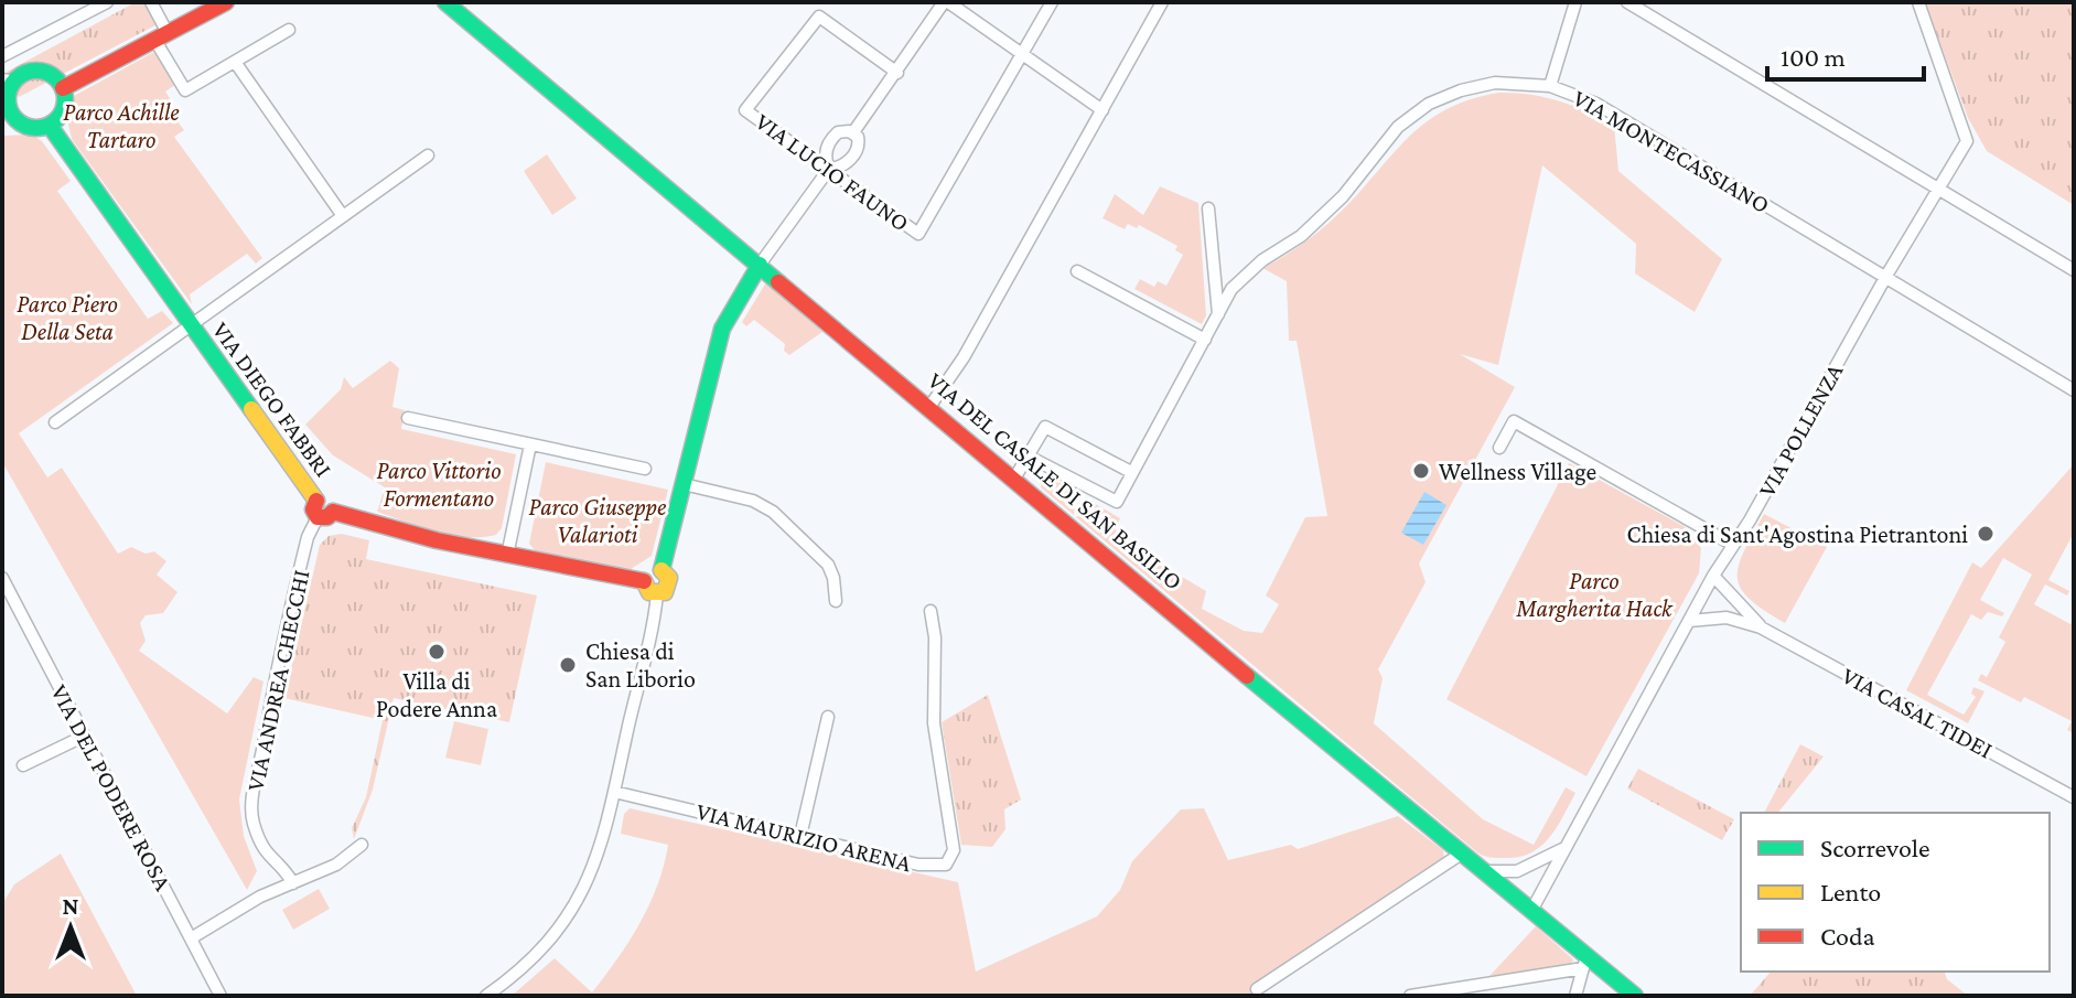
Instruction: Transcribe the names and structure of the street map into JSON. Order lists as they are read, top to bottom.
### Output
{
  "streets": {
    "street": [
      "VIA MONTECASSIANO",
      "VIA LUCIO FAUNO",
      "VIA DIEGO FABBRI",
      "VIA POLLENZA",
      "VIA DEL CASALE DI SAN BASILIO",
      "VIA ANDREA CHECCHI",
      "VIA CASAL TIDEI",
      "VIA DEL PODERE ROSA",
      "VIA MAURIZIO ARENA"
    ]
  },
  "crossings": [
    ["VIA MONTECASSIANO", "VIA POLLENZA"],
    ["VIA DIEGO FABBRI", "VIA ANDREA CHECCHI"],
    ["VIA POLLENZA", "VIA DEL CASALE DI SAN BASILIO"],
    ["VIA POLLENZA", "VIA CASAL TIDEI"]
  ],
  "parks": [
    "Parco Achille Tartaro",
    "Parco Piero Della Seta",
    "Parco Vittorio Formentano",
    "Parco Giuseppe Valarioti",
    "Parco Margherita Hack"
  ],
  "places": [
    "Wellness Village",
    "Chiesa di Sant'Agostina Pietrantoni",
    "Villa di Podere Anna",
    "Chiesa di San Liborio"
  ],
  "legend": ["Scorrevole", "Lento", "Coda"],
  "scale_bar": "100 m",
  "north": "top"
}
